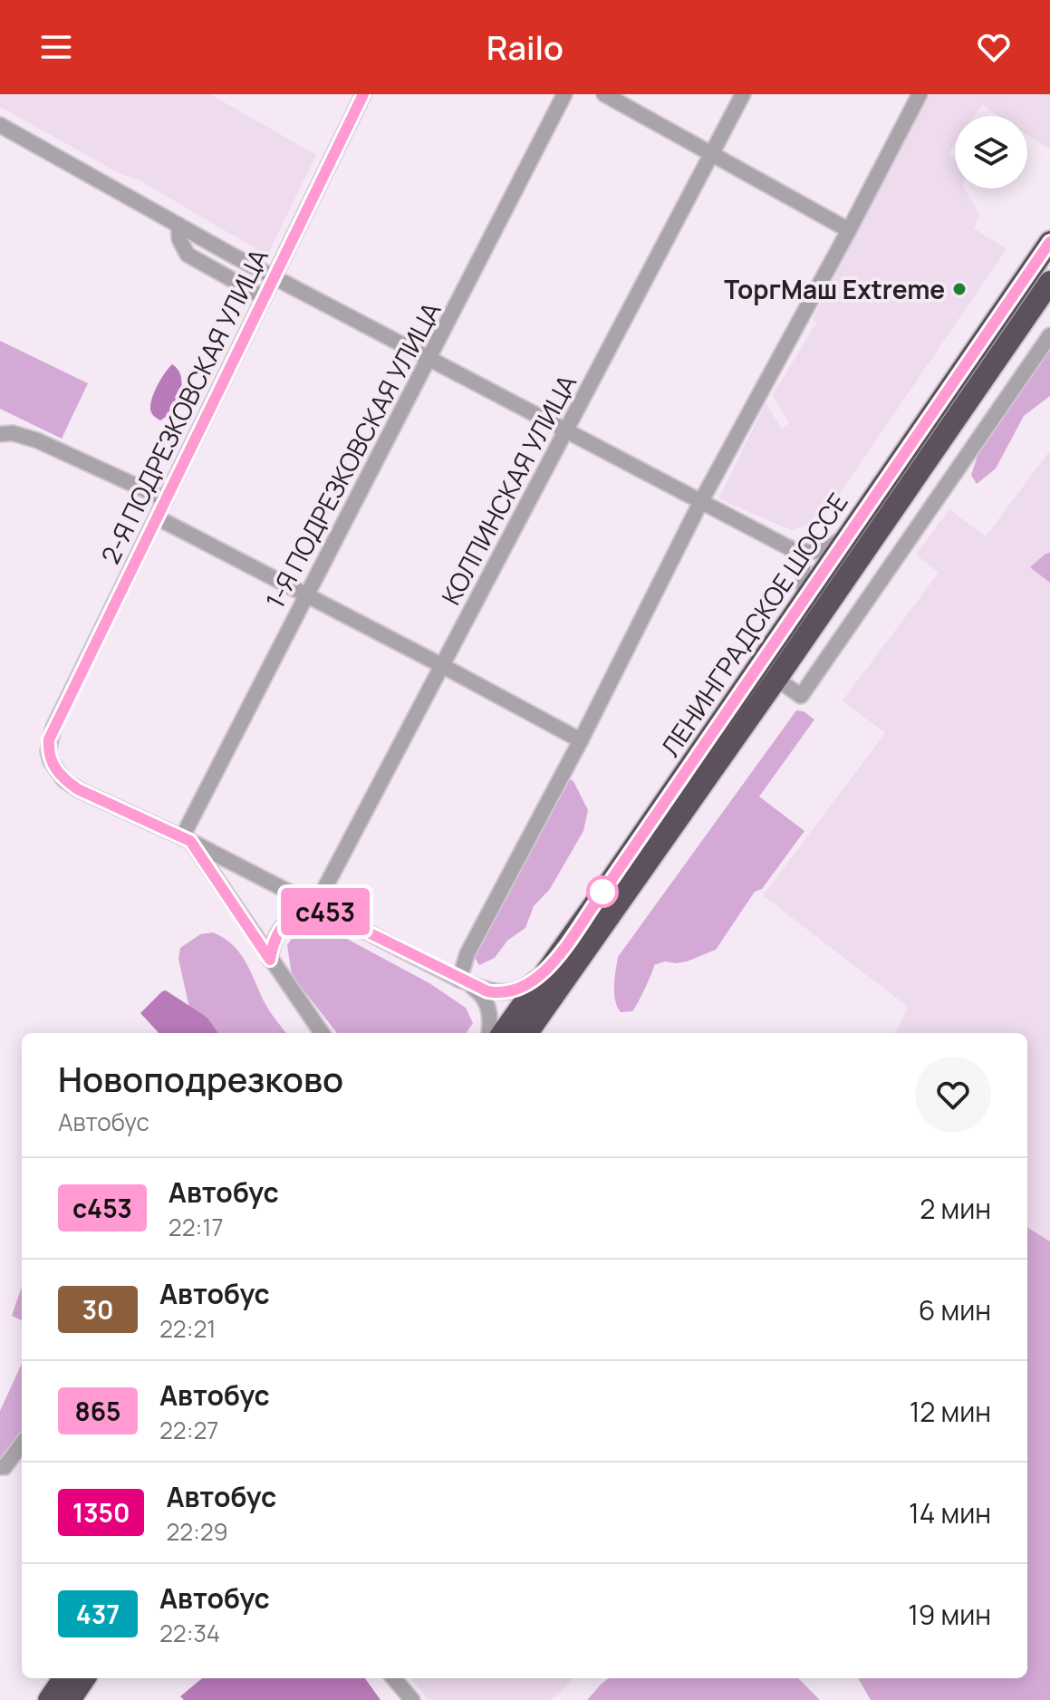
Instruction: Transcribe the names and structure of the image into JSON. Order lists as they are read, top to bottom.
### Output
{
  "streets": {
    "highway": ["ЛЕНИНГРАДСКОЕ ШОССЕ"],
    "street": ["2-Я ПОДРЕЗКОВСКАЯ УЛИЦА", "1-Я ПОДРЕЗКОВСКАЯ УЛИЦА", "КОЛПИНСКАЯ УЛИЦА"]
  },
  "crossings": [
    ["2-Я ПОДРЕЗКОВСКАЯ УЛИЦА", "1-Я ПОДРЕЗКОВСКАЯ УЛИЦА"]
  ],
  "places": ["ТоргМаш Extreme"],
  "lines": ["bus line с453"],
  "page": {
    "header": "Railo",
    "on_map": "с453",
    "heading": ["Новоподрезково", "Автобус"],
    "list": [
      {
        "mark": "с453",
        "name": "Автобус",
        "note": "22:17",
        "value": "2 мин"
      },
      {
        "mark": "30",
        "name": "Автобус",
        "note": "22:21",
        "value": "6 мин"
      },
      {
        "mark": "865",
        "name": "Автобус",
        "note": "22:27",
        "value": "12 мин"
      },
      {
        "mark": "1350",
        "name": "Автобус",
        "note": "22:29",
        "value": "14 мин"
      },
      {
        "mark": "437",
        "name": "Автобус",
        "note": "22:34",
        "value": "19 мин"
      }
    ]
  }
}
